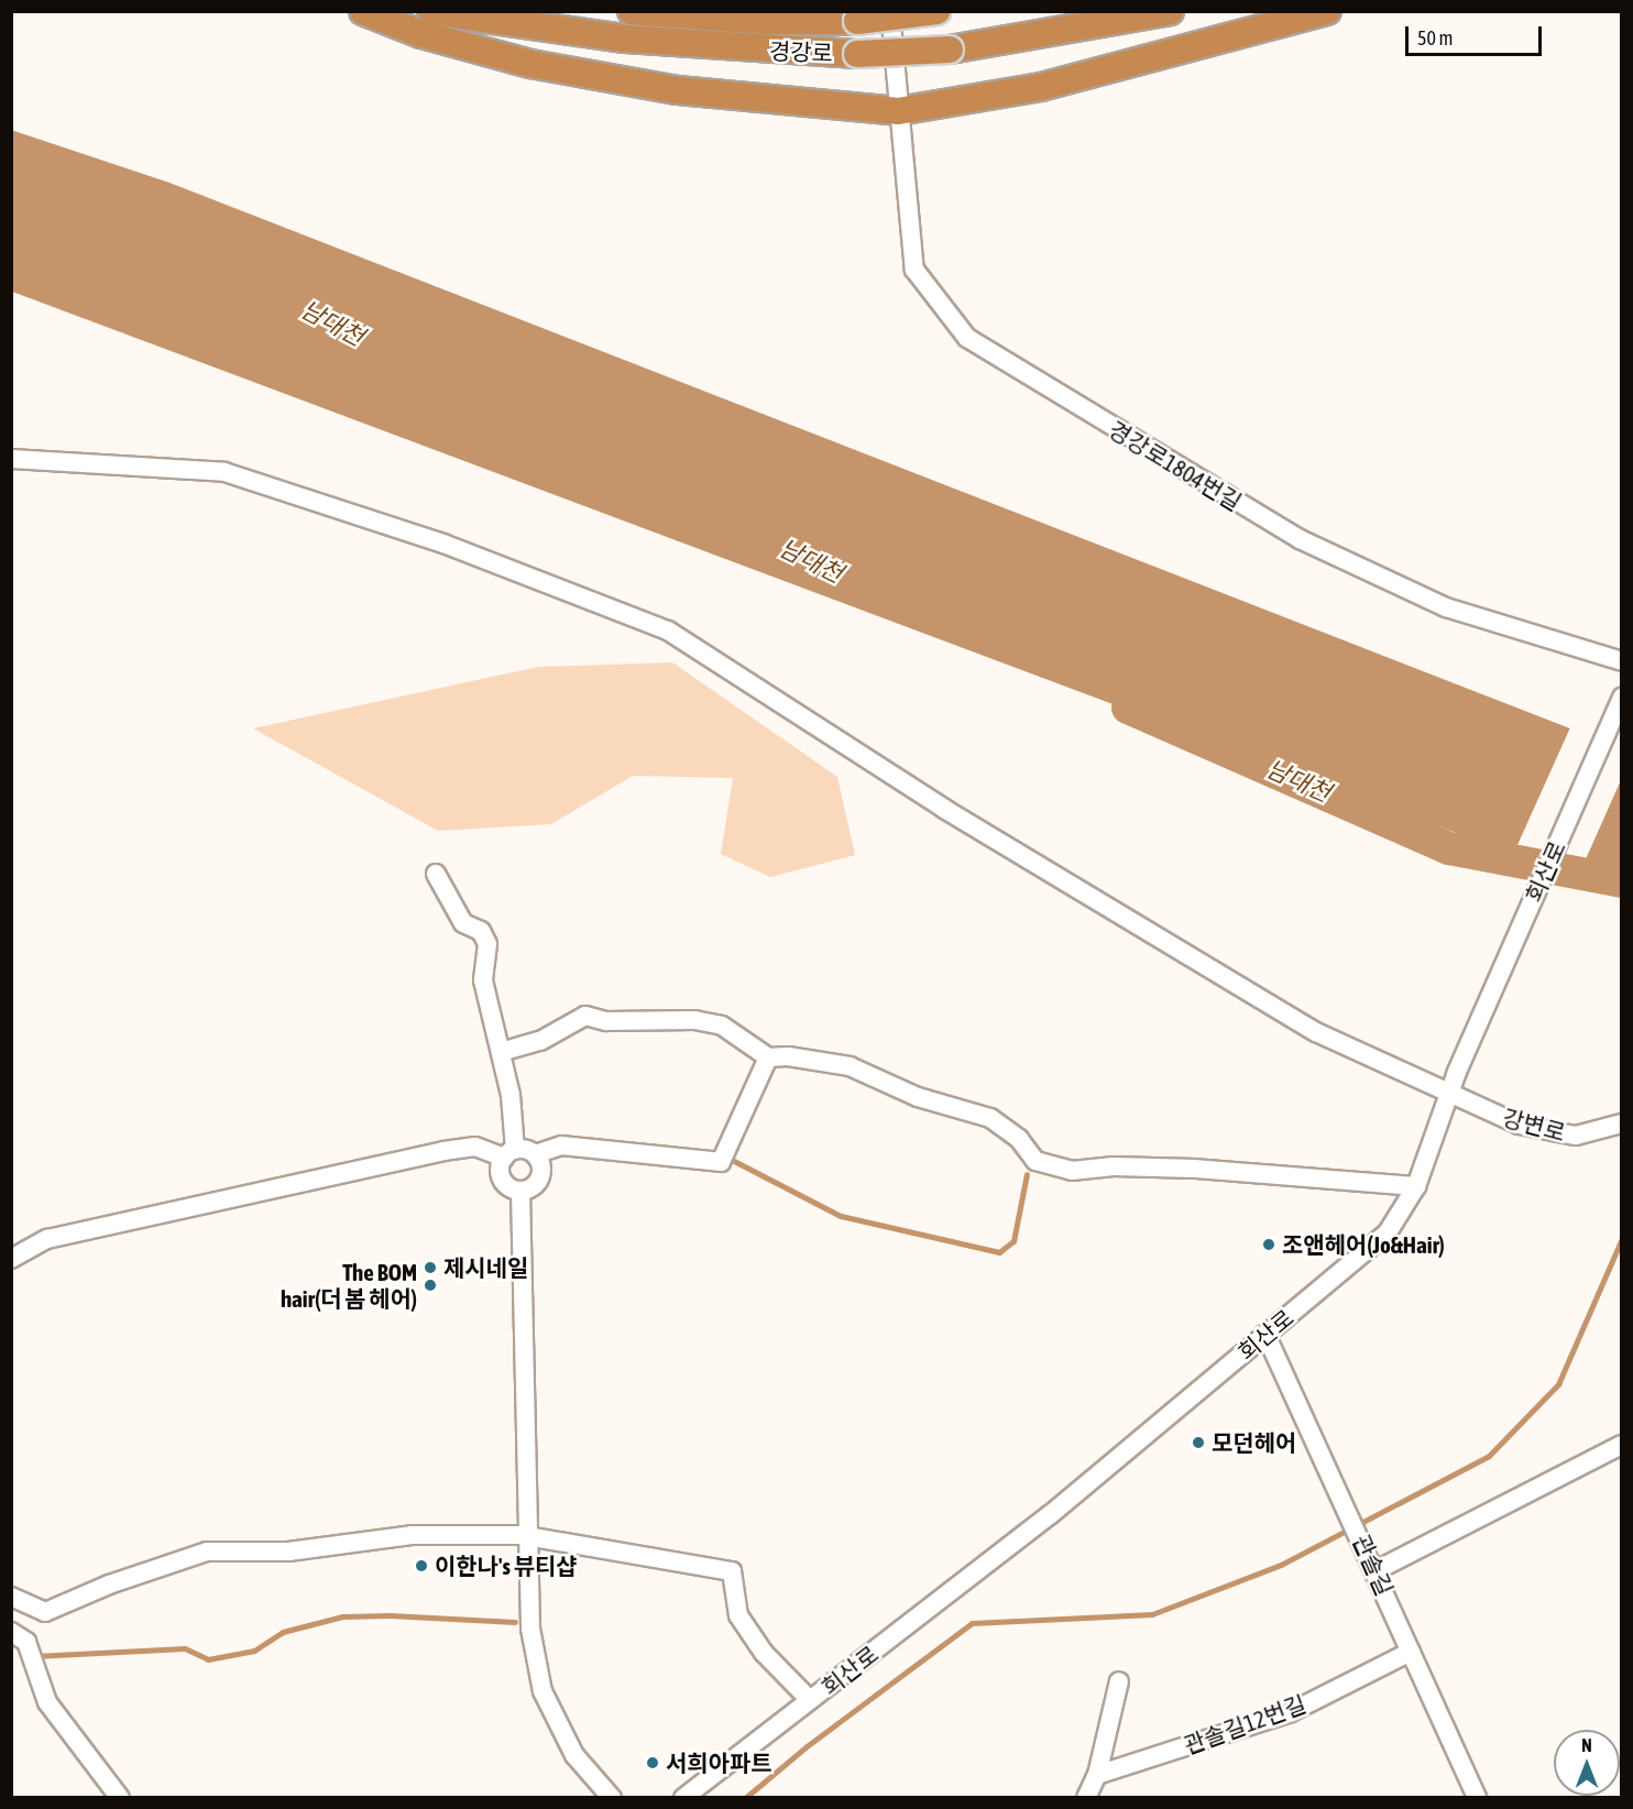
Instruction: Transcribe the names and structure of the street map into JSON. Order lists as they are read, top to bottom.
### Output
{
  "streets": {
    "highway": ["경강로"],
    "street": [
      "경강로1804번길",
      "회산로",
      "강변로",
      "관솔길",
      "관솔길12번길"
    ]
  },
  "crossings": [
    ["회산로", "강변로"],
    ["회산로", "관솔길"],
    ["관솔길", "관솔길12번길"]
  ],
  "water": ["남대천"],
  "places": [
    "조앤헤어(Jo&Hair)",
    "제시네일",
    "The BOM hair(더 봄 헤어)",
    "모던헤어",
    "이한나's 뷰티샵",
    "서희아파트"
  ],
  "scale_bar": "50 m",
  "north": "top"
}
